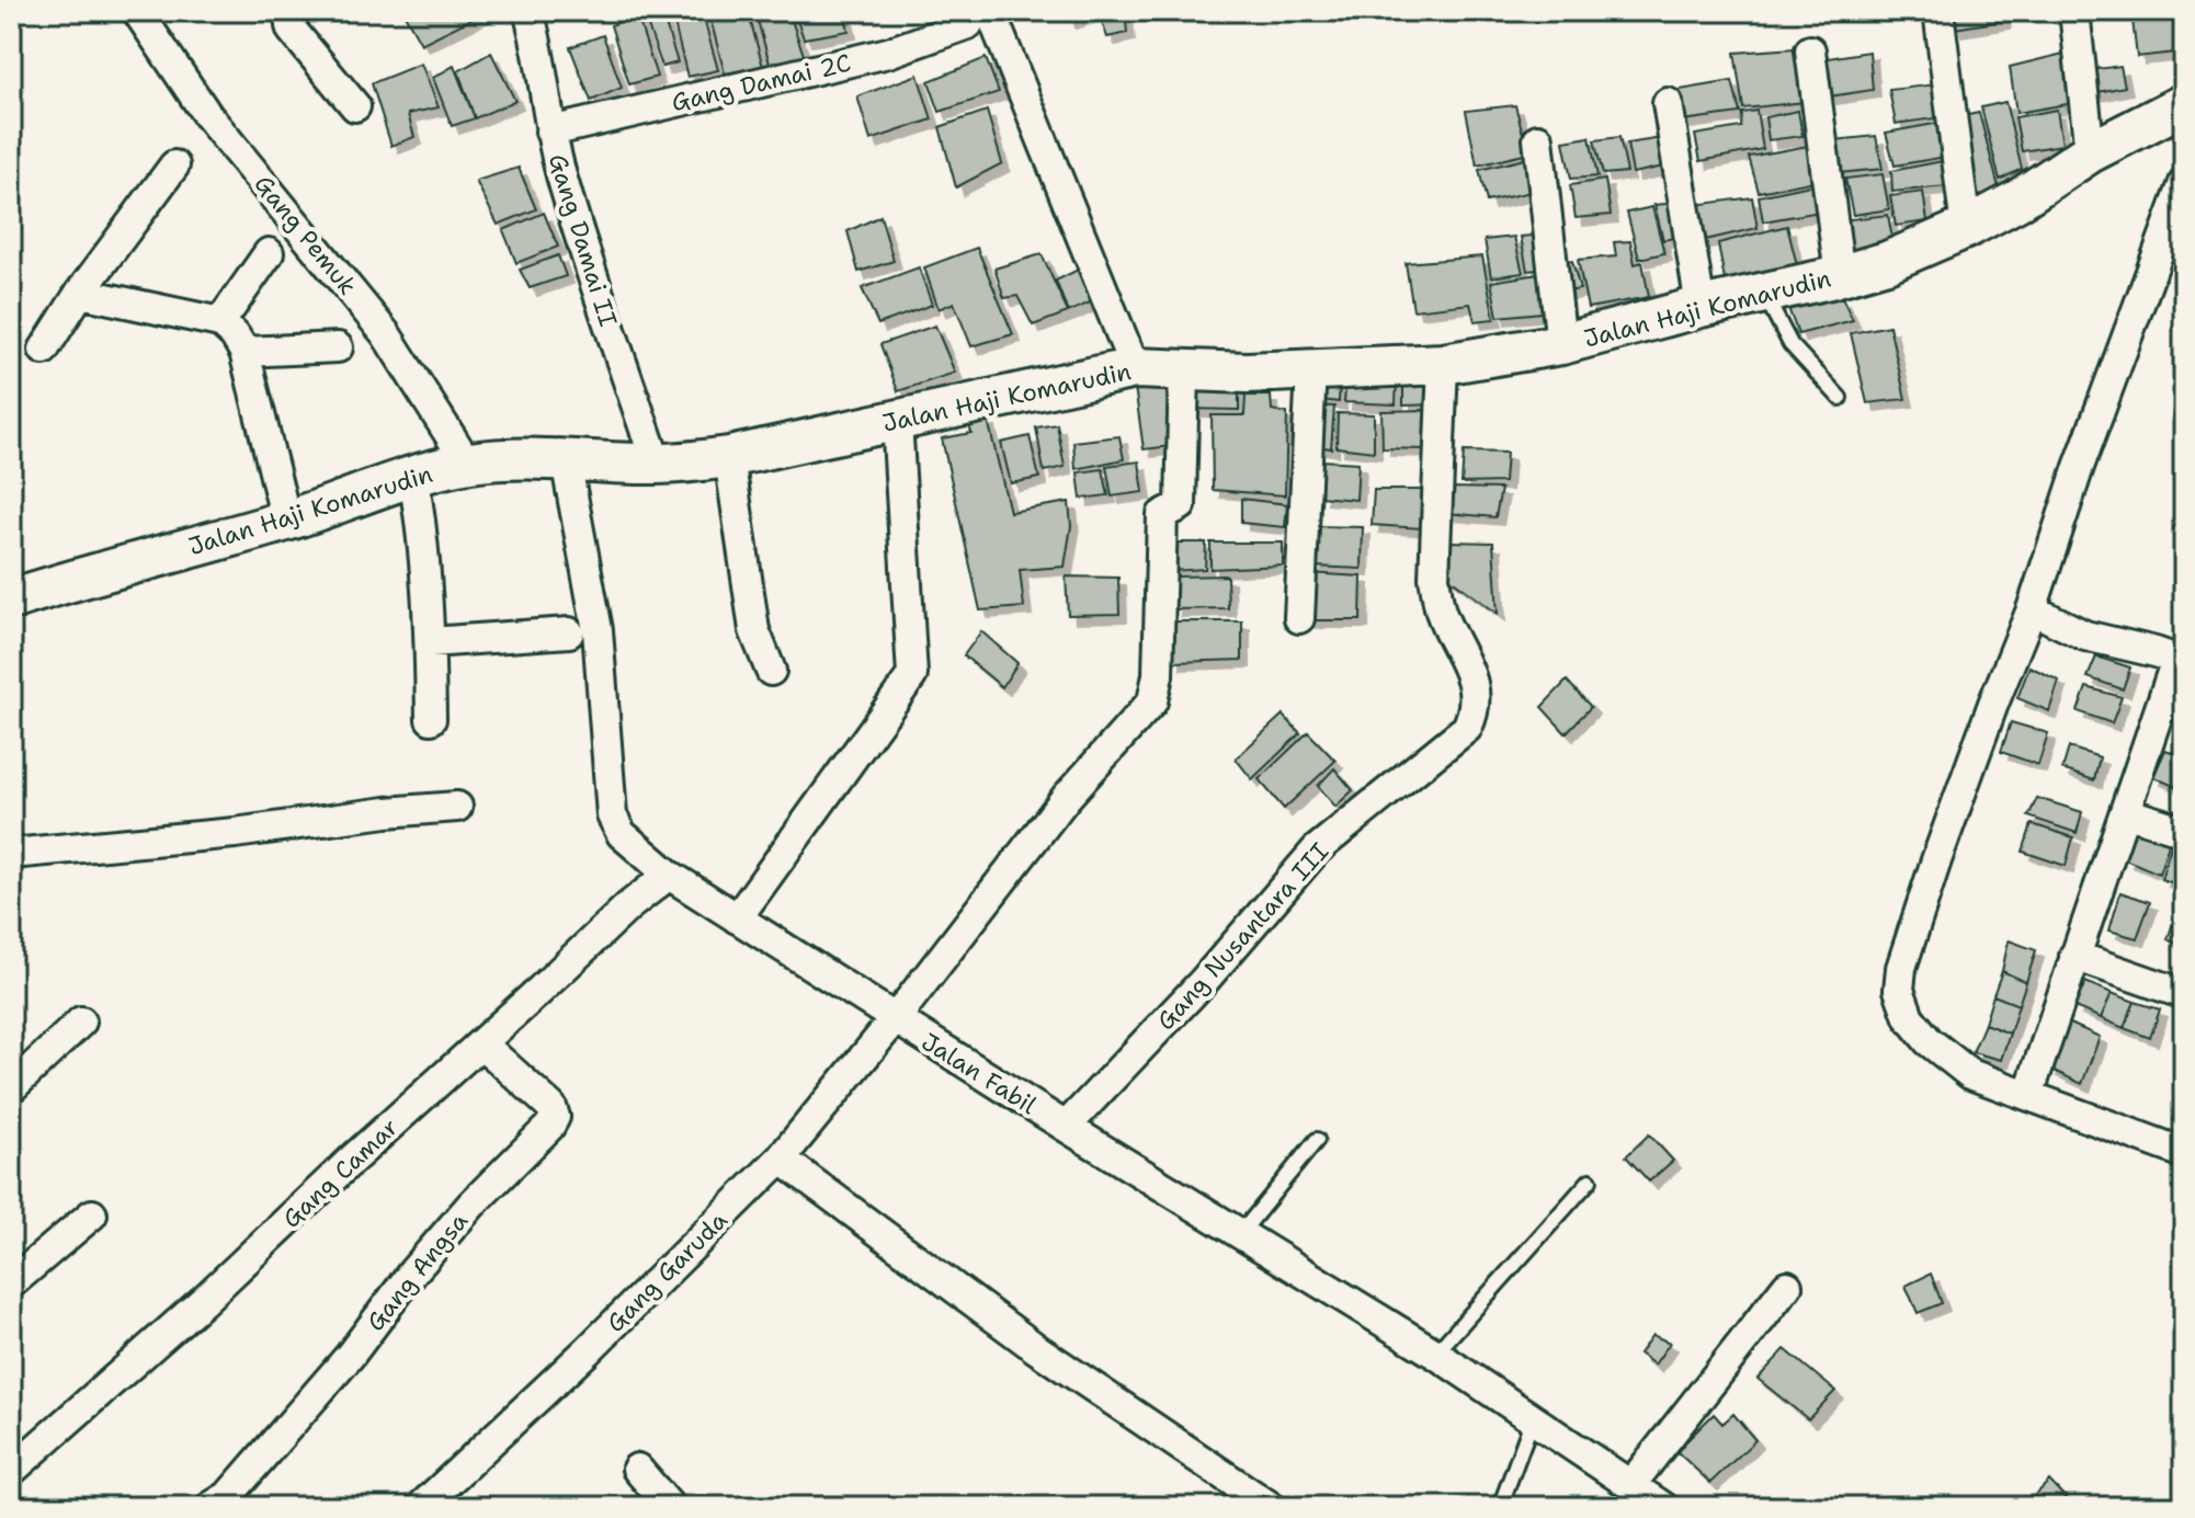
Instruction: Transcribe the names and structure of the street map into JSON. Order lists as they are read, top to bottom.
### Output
{
  "streets": {
    "street": [
      "Gang Damai 2C",
      "Gang Pemuk",
      "Gang Damai II",
      "Jalan Haji Komarudin",
      "Gang Nusantara III",
      "Jalan Fabil",
      "Gang Camar",
      "Gang Angsa",
      "Gang Garuda"
    ]
  },
  "crossings": [
    ["Gang Damai 2C", "Gang Damai II"],
    ["Gang Pemuk", "Jalan Haji Komarudin"],
    ["Gang Damai II", "Jalan Haji Komarudin"],
    ["Jalan Haji Komarudin", "Gang Nusantara III"],
    ["Jalan Haji Komarudin", "Jalan Fabil"],
    ["Jalan Haji Komarudin", "Gang Garuda"],
    ["Gang Nusantara III", "Jalan Fabil"],
    ["Jalan Fabil", "Gang Camar"],
    ["Jalan Fabil", "Gang Garuda"],
    ["Gang Camar", "Gang Angsa"]
  ]
}
